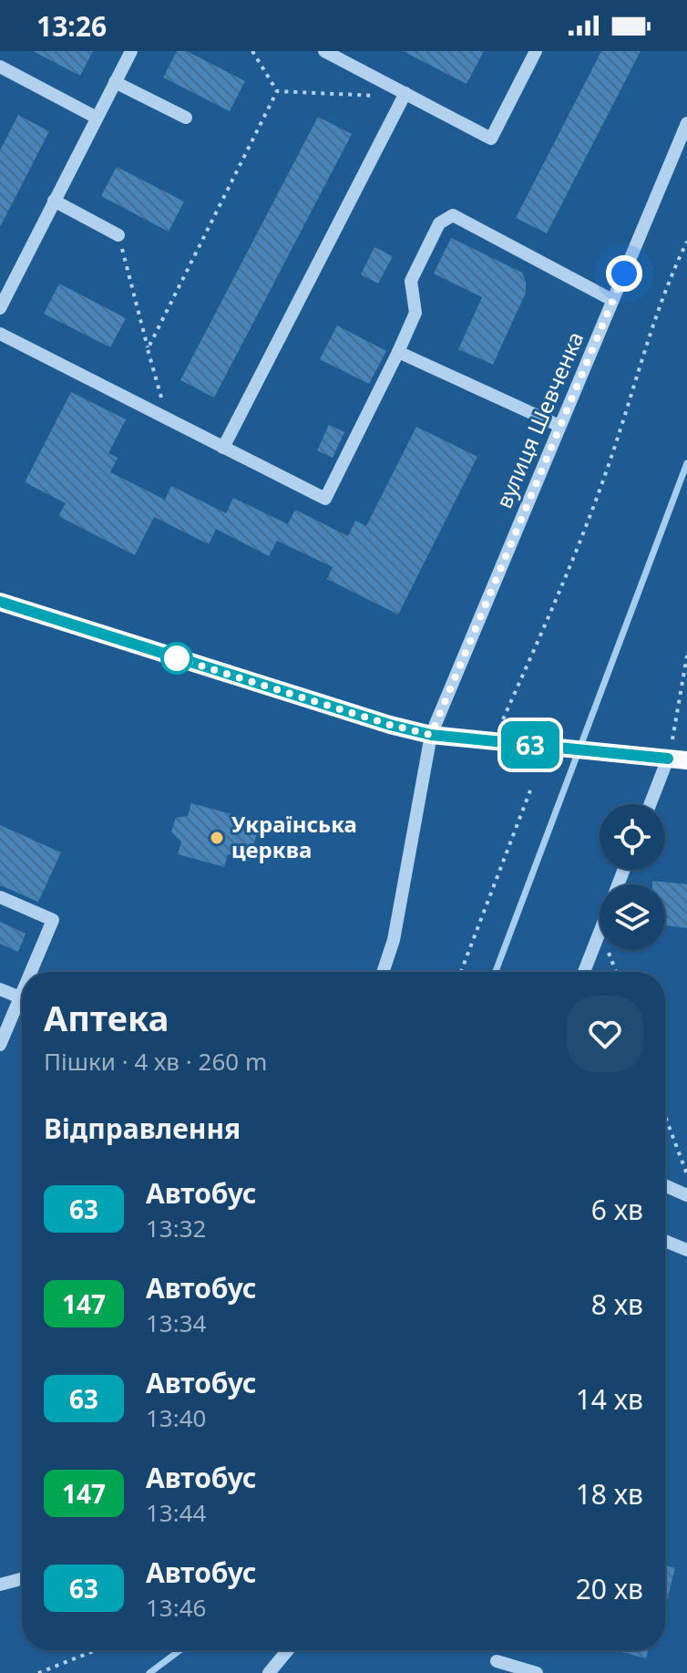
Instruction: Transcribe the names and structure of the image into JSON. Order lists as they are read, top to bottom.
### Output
{
  "streets": {
    "street": ["вулиця Шевченка"]
  },
  "places": ["Українська церква"],
  "lines": ["bus line 63"],
  "page": {
    "status": "13:26",
    "on_map": "63",
    "heading": [
      ["Аптека", "Пішки · 4 хв · 260 m"],
      "Відправлення"
    ],
    "list": [
      {
        "mark": "63",
        "name": "Автобус",
        "note": "13:32",
        "value": "6 хв"
      },
      {
        "mark": "147",
        "name": "Автобус",
        "note": "13:34",
        "value": "8 хв"
      },
      {
        "mark": "63",
        "name": "Автобус",
        "note": "13:40",
        "value": "14 хв"
      },
      {
        "mark": "147",
        "name": "Автобус",
        "note": "13:44",
        "value": "18 хв"
      },
      {
        "mark": "63",
        "name": "Автобус",
        "note": "13:46",
        "value": "20 хв"
      }
    ]
  }
}
